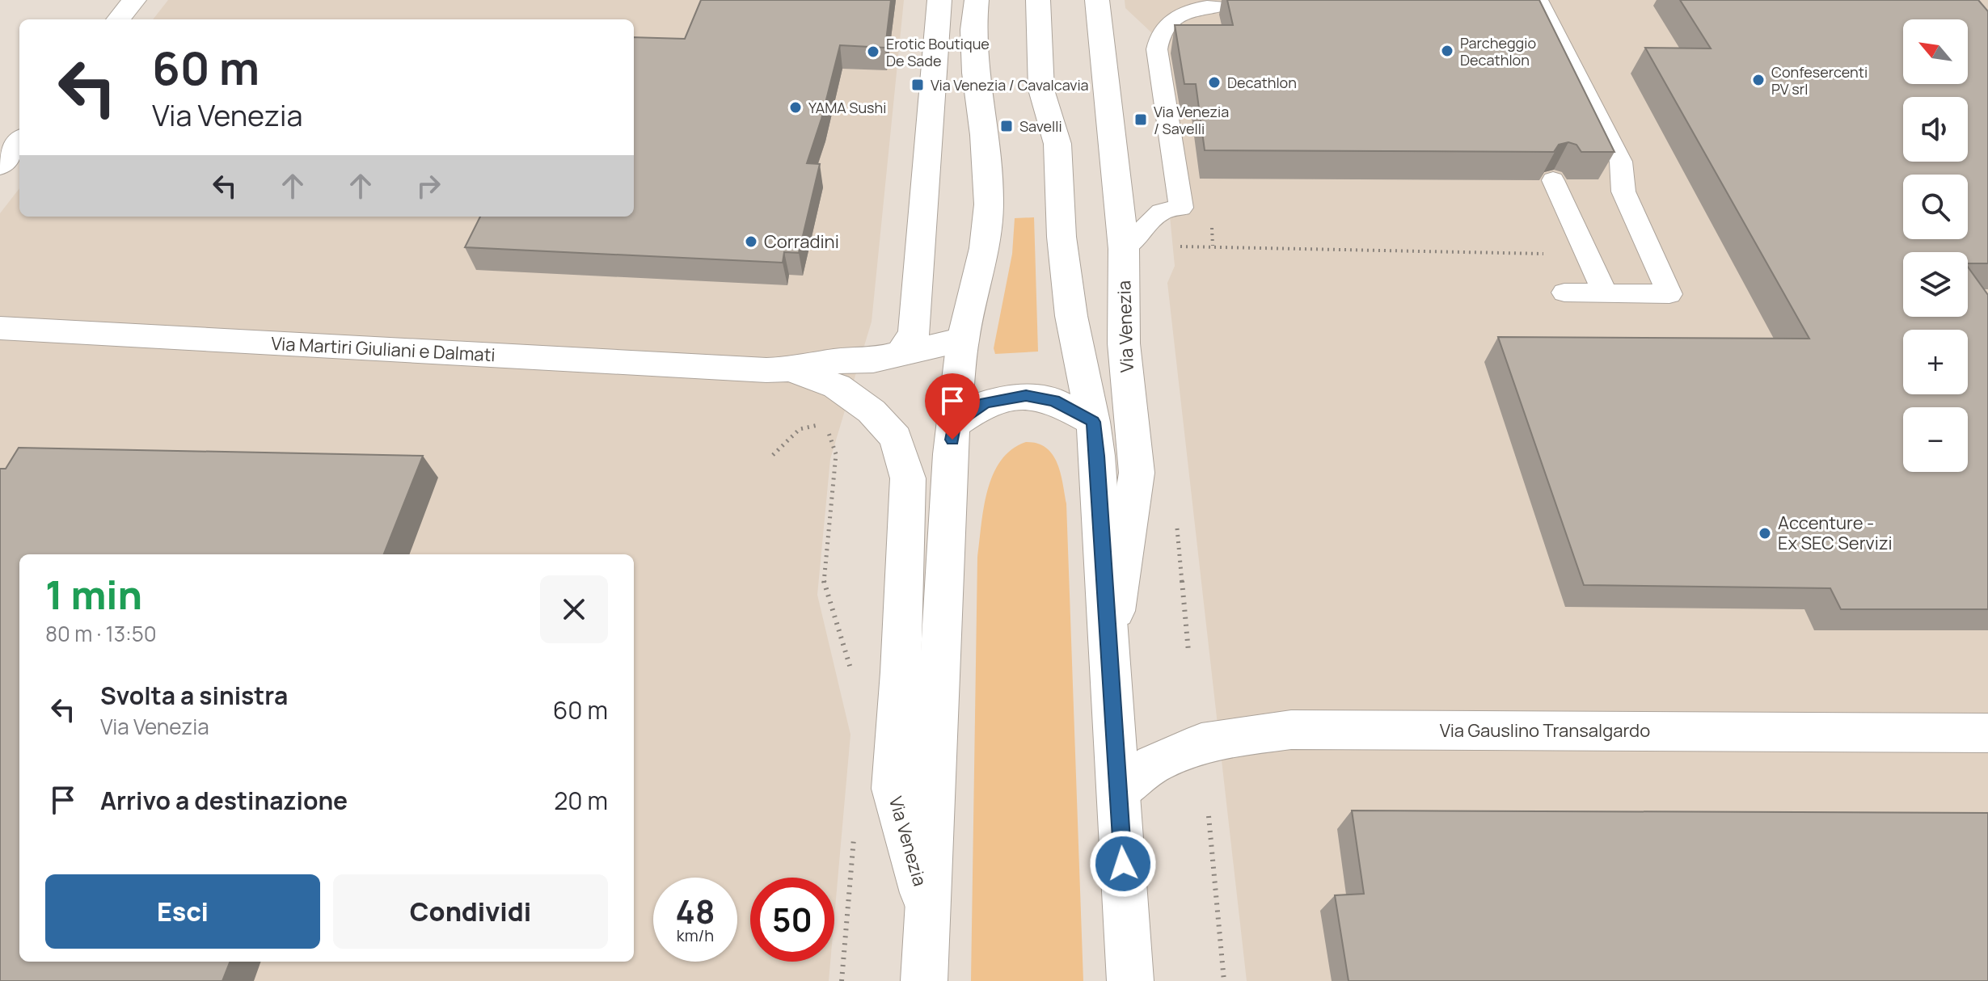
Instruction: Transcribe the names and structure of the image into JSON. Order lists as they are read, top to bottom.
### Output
{
  "streets": {
    "street": ["Via Venezia", "Via Martiri Giuliani e Dalmati", "Via Gauslino Transalgardo"]
  },
  "crossings": [
    ["Via Venezia", "Via Martiri Giuliani e Dalmati"],
    ["Via Venezia", "Via Gauslino Transalgardo"]
  ],
  "places": {
    "other": [
      "Parcheggio Decathlon",
      "Erotic Boutique De Sade",
      "Confesercenti PV srl",
      "Decathlon",
      "YAMA Sushi",
      "Corradini",
      "Accenture - Ex SEC Servizi"
    ],
    "transit": ["Via Venezia / Cavalcavia", "Via Venezia / Savelli", "Savelli"]
  },
  "north": "top left",
  "page": {
    "map_buttons": ["+", "−"],
    "turn": ["60 m", "Via Venezia"],
    "heading": ["1 min", "80 m · 13:50"],
    "list": [
      {
        "name": "Svolta a sinistra",
        "note": "Via Venezia",
        "value": "60 m"
      },
      {
        "name": "Arrivo a destinazione",
        "value": "20 m"
      }
    ],
    "buttons": ["Esci", "Condividi"],
    "speed": "48 km/h",
    "limit": "50"
  }
}
